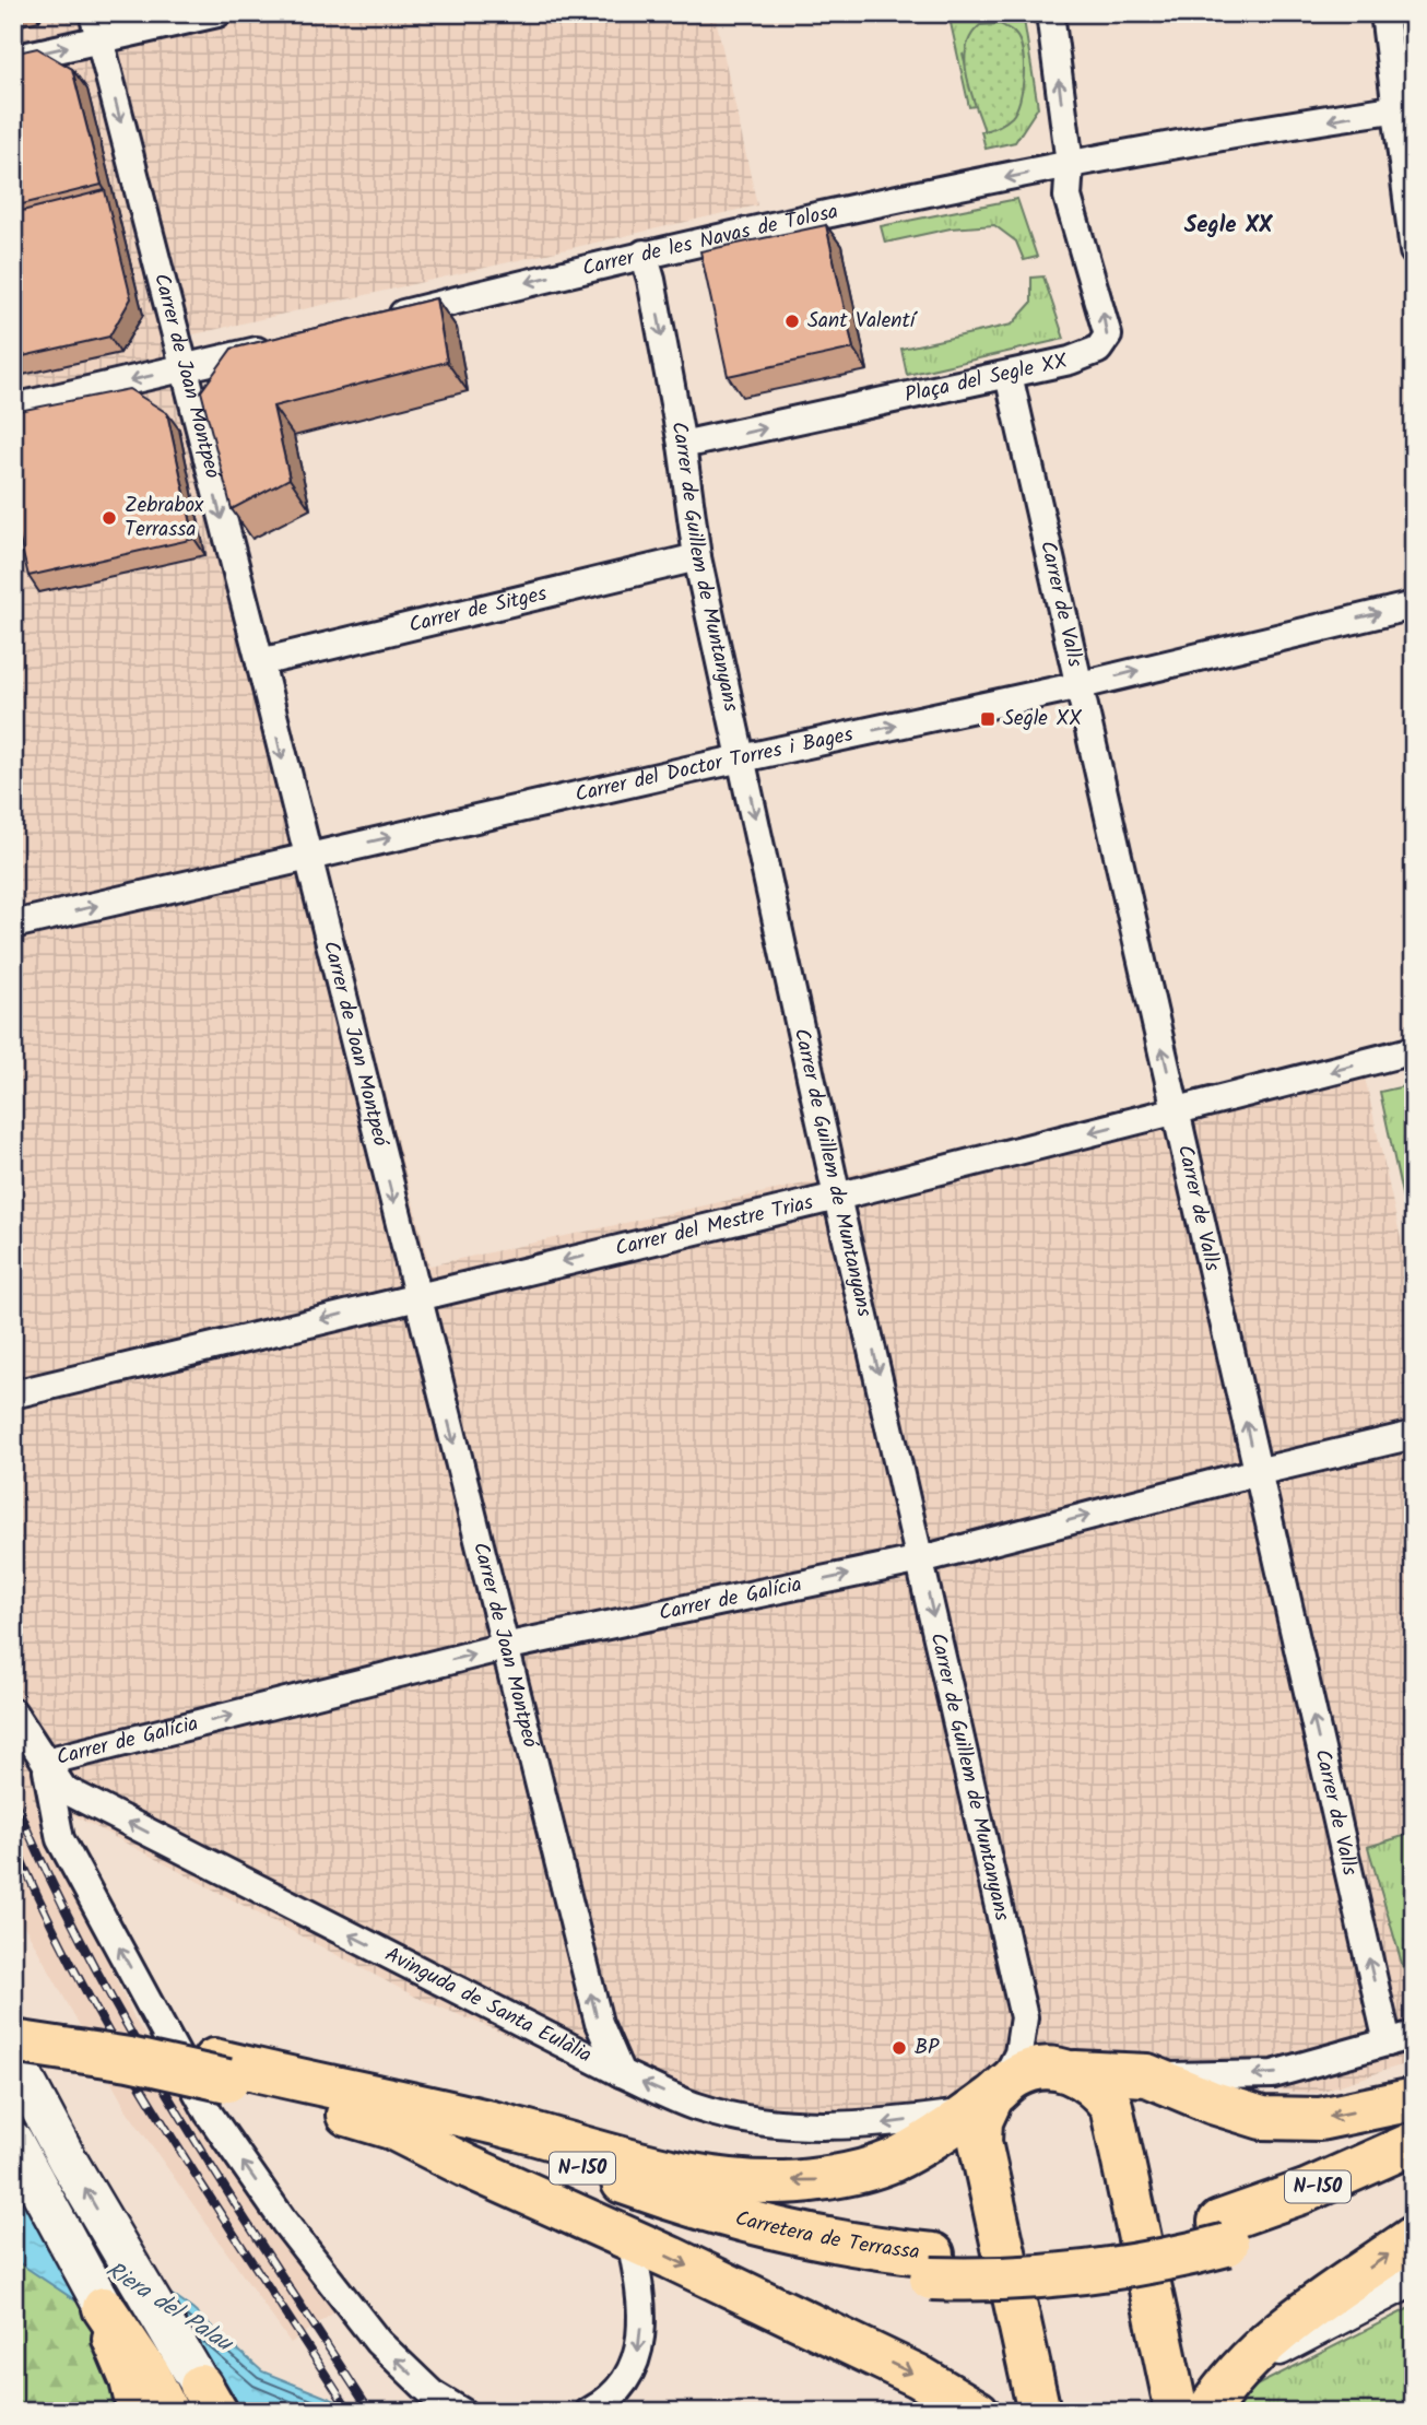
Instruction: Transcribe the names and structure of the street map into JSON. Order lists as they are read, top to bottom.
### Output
{
  "streets": {
    "main road": ["N-150", "Carretera de Terrassa"],
    "street": [
      "Carrer de les Navas de Tolosa",
      "Carrer de Joan Montpeó",
      "Plaça del Segle XX",
      "Carrer de Guillem de Muntanyans",
      "Carrer de Valls",
      "Carrer de Sitges",
      "Carrer del Doctor Torres i Bages",
      "Carrer del Mestre Trias",
      "Carrer de Galícia",
      "Avinguda de Santa Eulàlia"
    ]
  },
  "crossings": [
    ["Carrer de les Navas de Tolosa", "Plaça del Segle XX"],
    ["Carrer de les Navas de Tolosa", "Carrer de Guillem de Muntanyans"],
    ["Carrer de Joan Montpeó", "Carrer de Sitges"],
    ["Carrer de Joan Montpeó", "Carrer del Doctor Torres i Bages"],
    ["Carrer de Joan Montpeó", "Carrer del Mestre Trias"],
    ["Carrer de Joan Montpeó", "Carrer de Galícia"],
    ["Carrer de Joan Montpeó", "Avinguda de Santa Eulàlia"],
    ["Plaça del Segle XX", "Carrer de Guillem de Muntanyans"],
    ["Plaça del Segle XX", "Carrer de Valls"],
    ["Carrer de Guillem de Muntanyans", "Carrer de Sitges"],
    ["Carrer de Guillem de Muntanyans", "Carrer del Doctor Torres i Bages"],
    ["Carrer de Guillem de Muntanyans", "Carrer del Mestre Trias"],
    ["Carrer de Guillem de Muntanyans", "Carrer de Galícia"],
    ["Carrer de Guillem de Muntanyans", "Avinguda de Santa Eulàlia"],
    ["Carrer de Valls", "Carrer del Doctor Torres i Bages"],
    ["Carrer de Valls", "Carrer del Mestre Trias"],
    ["Carrer de Valls", "Carrer de Galícia"],
    ["Carrer de Galícia", "Avinguda de Santa Eulàlia"],
    ["N-150", "Carretera de Terrassa"]
  ],
  "one_way": [
    "Carrer de les Navas de Tolosa",
    "Carrer de Guillem de Muntanyans",
    "Carrer de Valls",
    "Carrer del Doctor Torres i Bages",
    "Carrer del Mestre Trias",
    "Carrer de Galícia",
    "Avinguda de Santa Eulàlia"
  ],
  "districts": ["Segle XX"],
  "water": ["Riera del Palau"],
  "places": {
    "other": ["Sant Valentí", "Zebrabox Terrassa", "BP"],
    "transit": ["Segle XX"]
  }
}
